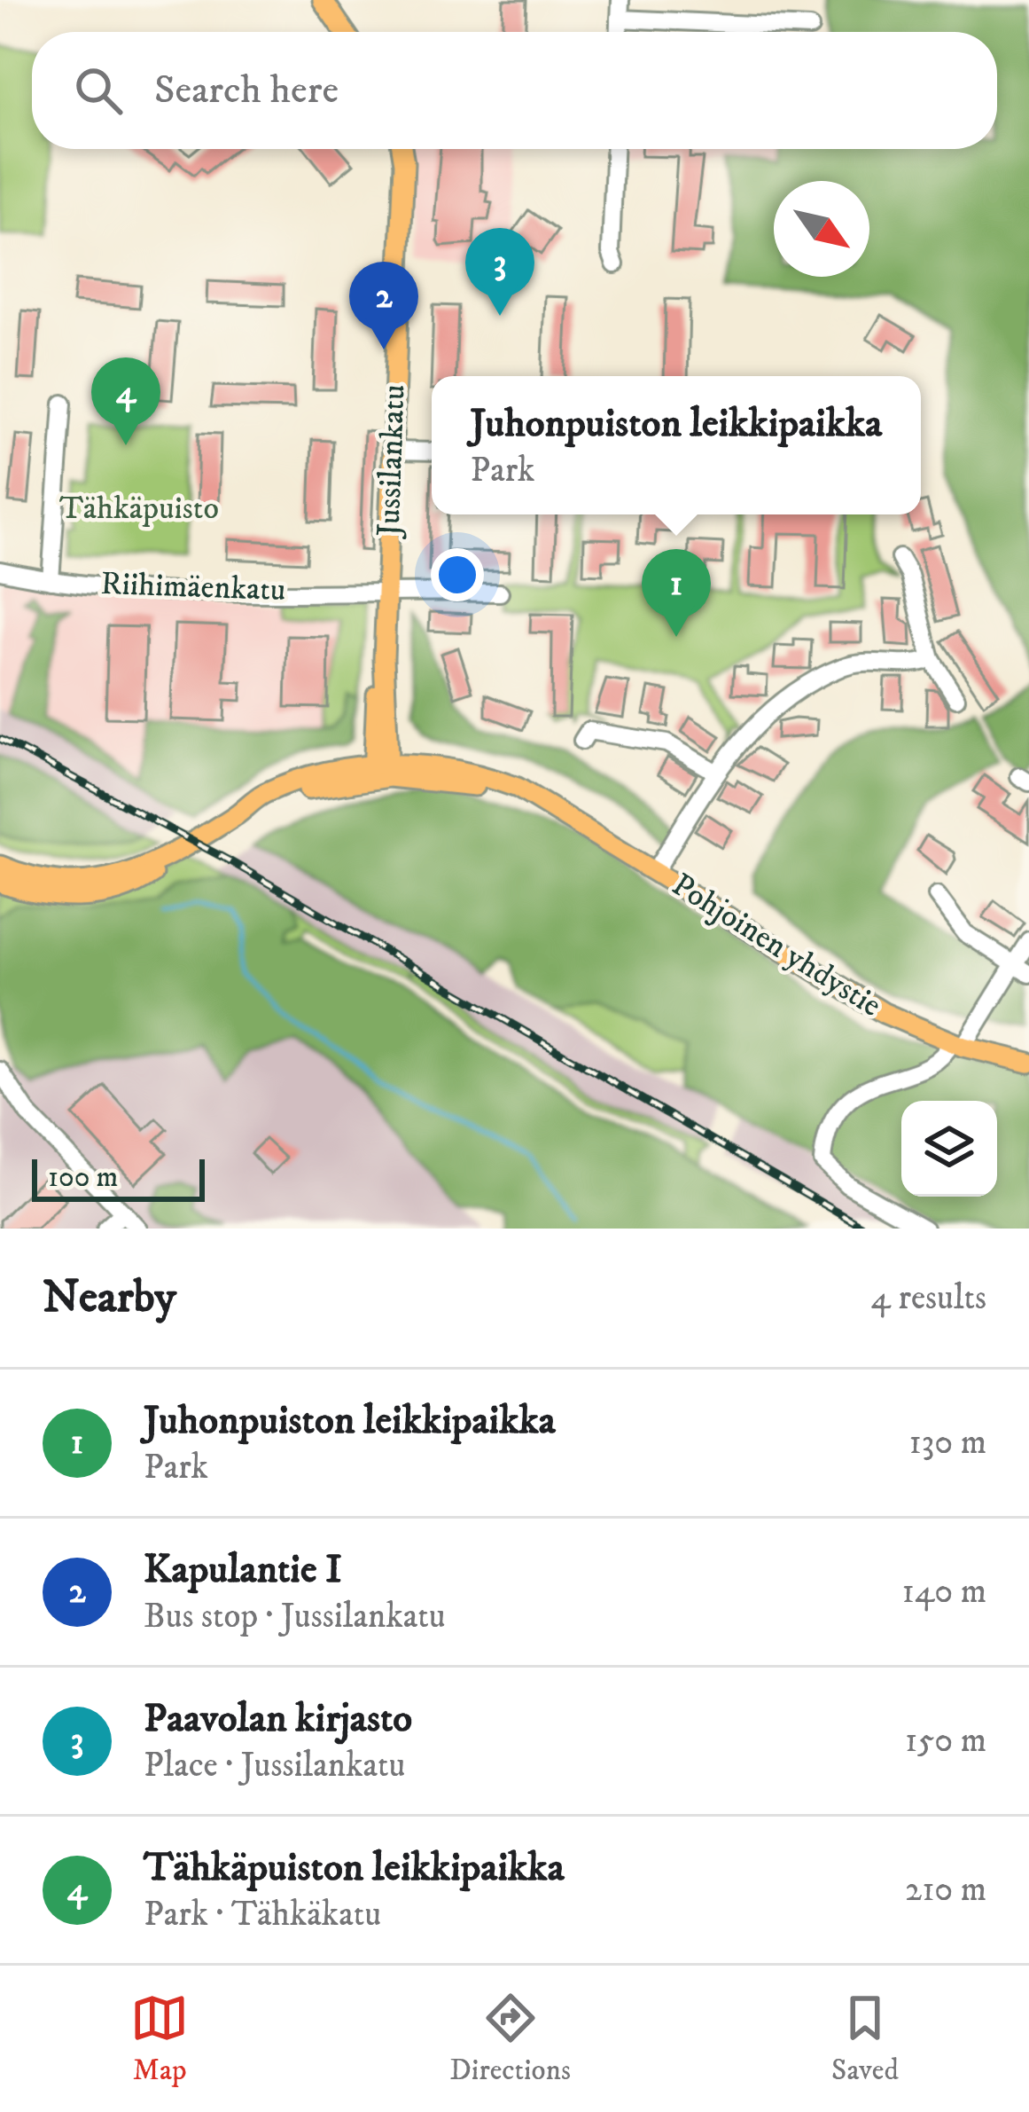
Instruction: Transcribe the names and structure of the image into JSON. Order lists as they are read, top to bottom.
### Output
{
  "streets": {
    "main road": ["Jussilankatu", "Pohjoinen yhdystie"],
    "street": ["Riihimäenkatu"]
  },
  "crossings": [
    ["Jussilankatu", "Riihimäenkatu"],
    ["Jussilankatu", "Pohjoinen yhdystie"]
  ],
  "parks": ["Tähkäpuisto"],
  "scale_bar": "100 m",
  "north": "bottom right",
  "page": {
    "search": "Search here",
    "pins": [
      "3",
      "2",
      "4",
      "1"
    ],
    "popup": ["Juhonpuiston leikkipaikka", "Park"],
    "scale": "100 m",
    "heading": ["Nearby", "4 results"],
    "list": [
      {
        "mark": "1",
        "name": "Juhonpuiston leikkipaikka",
        "note": "Park",
        "value": "130 m"
      },
      {
        "mark": "2",
        "name": "Kapulantie I",
        "note": "Bus stop · Jussilankatu",
        "value": "140 m"
      },
      {
        "mark": "3",
        "name": "Paavolan kirjasto",
        "note": "Place · Jussilankatu",
        "value": "150 m"
      },
      {
        "mark": "4",
        "name": "Tähkäpuiston leikkipaikka",
        "note": "Park · Tähkäkatu",
        "value": "210 m"
      }
    ],
    "nav": ["Map", "Directions", "Saved"]
  }
}
